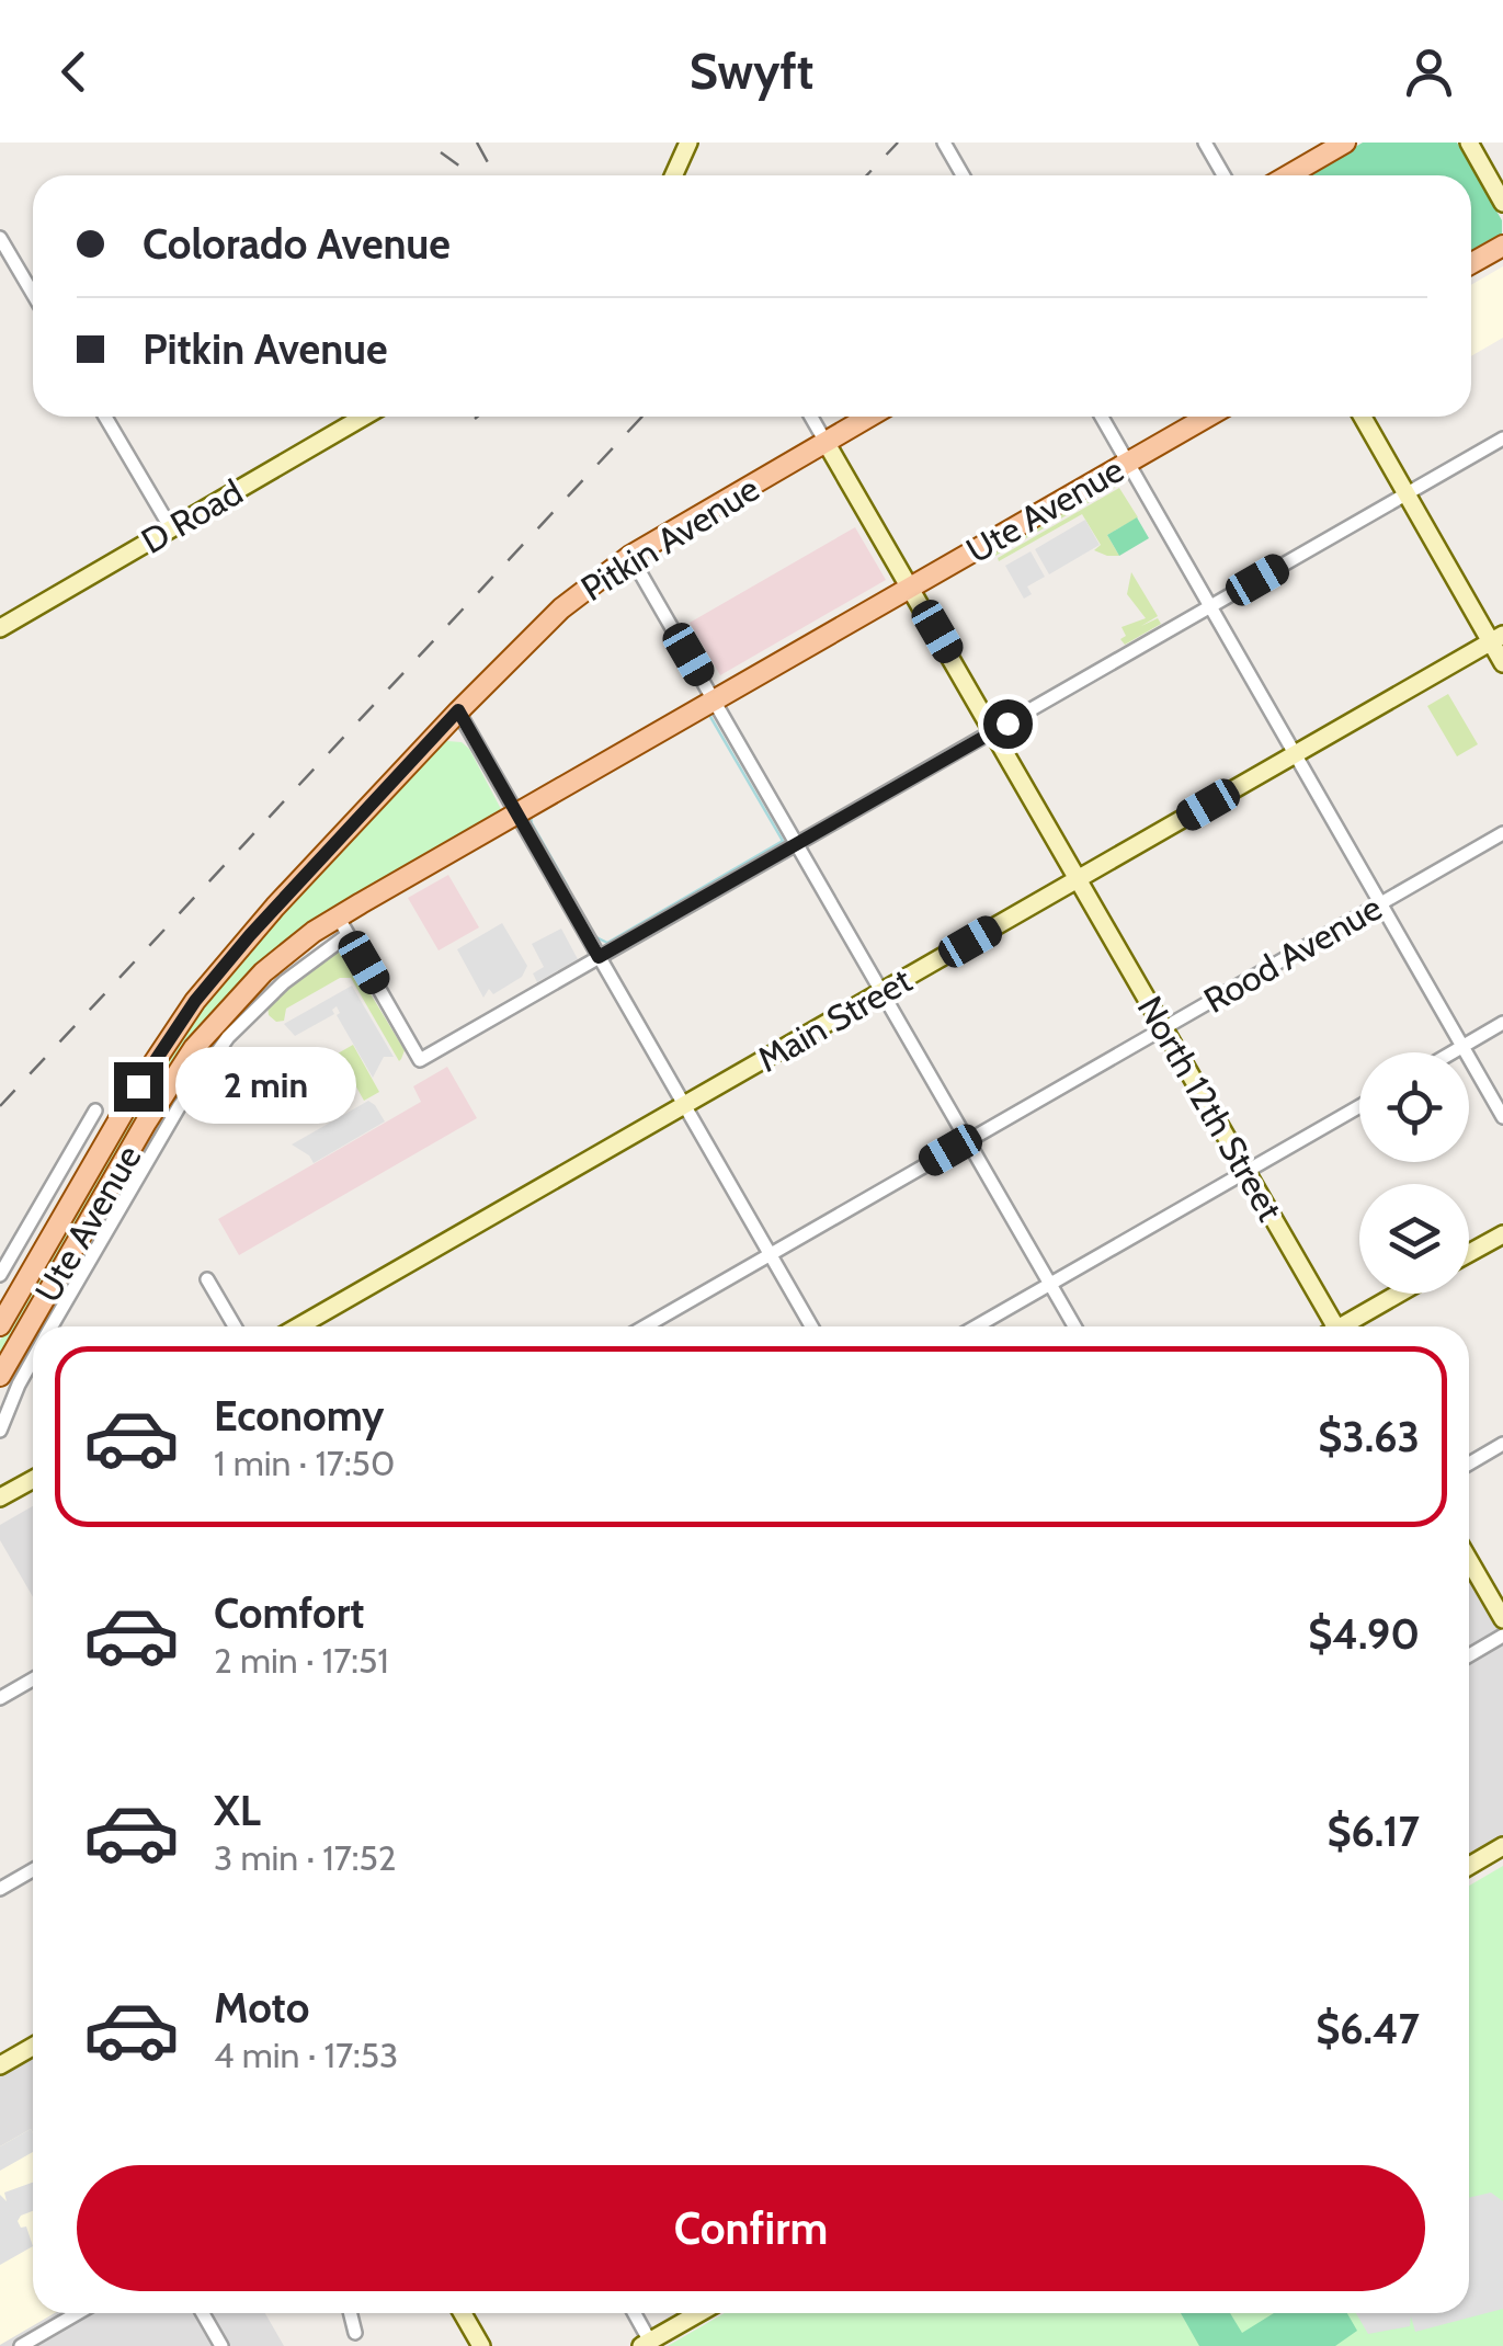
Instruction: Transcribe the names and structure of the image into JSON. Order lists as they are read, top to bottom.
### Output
{
  "streets": {
    "main road": ["Ute Avenue", "Pitkin Avenue"],
    "street": [
      "D Road",
      "Rood Avenue",
      "Main Street",
      "North 12th Street"
    ]
  },
  "crossings": [
    ["Ute Avenue", "North 12th Street"],
    ["Pitkin Avenue", "North 12th Street"],
    ["Rood Avenue", "North 12th Street"],
    ["Main Street", "North 12th Street"]
  ],
  "page": {
    "header": "Swyft",
    "banner": ["Colorado Avenue", "Pitkin Avenue"],
    "bubble": "2 min",
    "list": [
      {
        "name": "Economy",
        "note": "1 min · 17:50",
        "value": "$3.63"
      },
      {
        "name": "Comfort",
        "note": "2 min · 17:51",
        "value": "$4.90"
      },
      {
        "name": "XL",
        "note": "3 min · 17:52",
        "value": "$6.17"
      },
      {
        "name": "Moto",
        "note": "4 min · 17:53",
        "value": "$6.47"
      }
    ],
    "buttons": "Confirm"
  }
}
